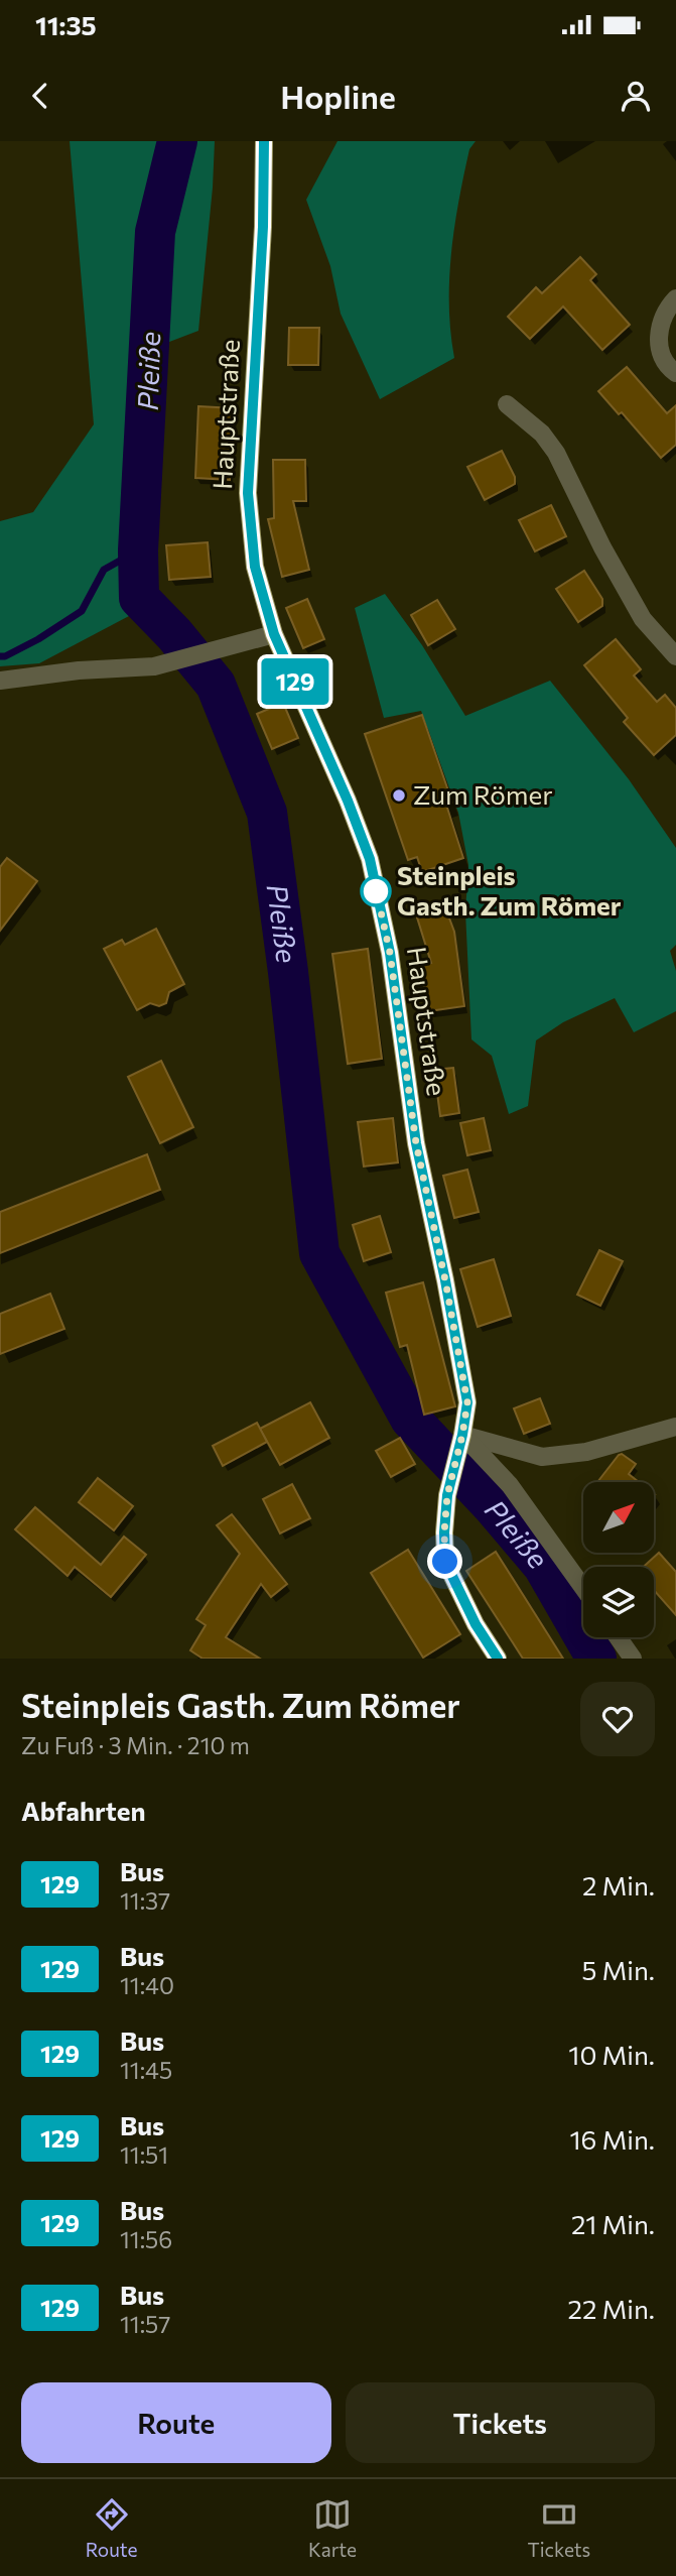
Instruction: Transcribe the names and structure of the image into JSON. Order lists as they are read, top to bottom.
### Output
{
  "streets": {
    "main road": ["Hauptstraße"]
  },
  "water": ["Pleiße"],
  "places": ["Zum Römer", "Steinpleis Gasth. Zum Römer"],
  "lines": ["bus line 129"],
  "north": "top right",
  "page": {
    "status": "11:35",
    "header": "Hopline",
    "on_map": "129",
    "heading": [
      ["Steinpleis Gasth. Zum Römer", "Zu Fuß · 3 Min. · 210 m"],
      "Abfahrten"
    ],
    "list": [
      {
        "mark": "129",
        "name": "Bus",
        "note": "11:37",
        "value": "2 Min."
      },
      {
        "mark": "129",
        "name": "Bus",
        "note": "11:40",
        "value": "5 Min."
      },
      {
        "mark": "129",
        "name": "Bus",
        "note": "11:45",
        "value": "10 Min."
      },
      {
        "mark": "129",
        "name": "Bus",
        "note": "11:51",
        "value": "16 Min."
      },
      {
        "mark": "129",
        "name": "Bus",
        "note": "11:56",
        "value": "21 Min."
      },
      {
        "mark": "129",
        "name": "Bus",
        "note": "11:57",
        "value": "22 Min."
      }
    ],
    "buttons": ["Route", "Tickets"],
    "tabs": ["Route", "Karte", "Tickets"]
  }
}
